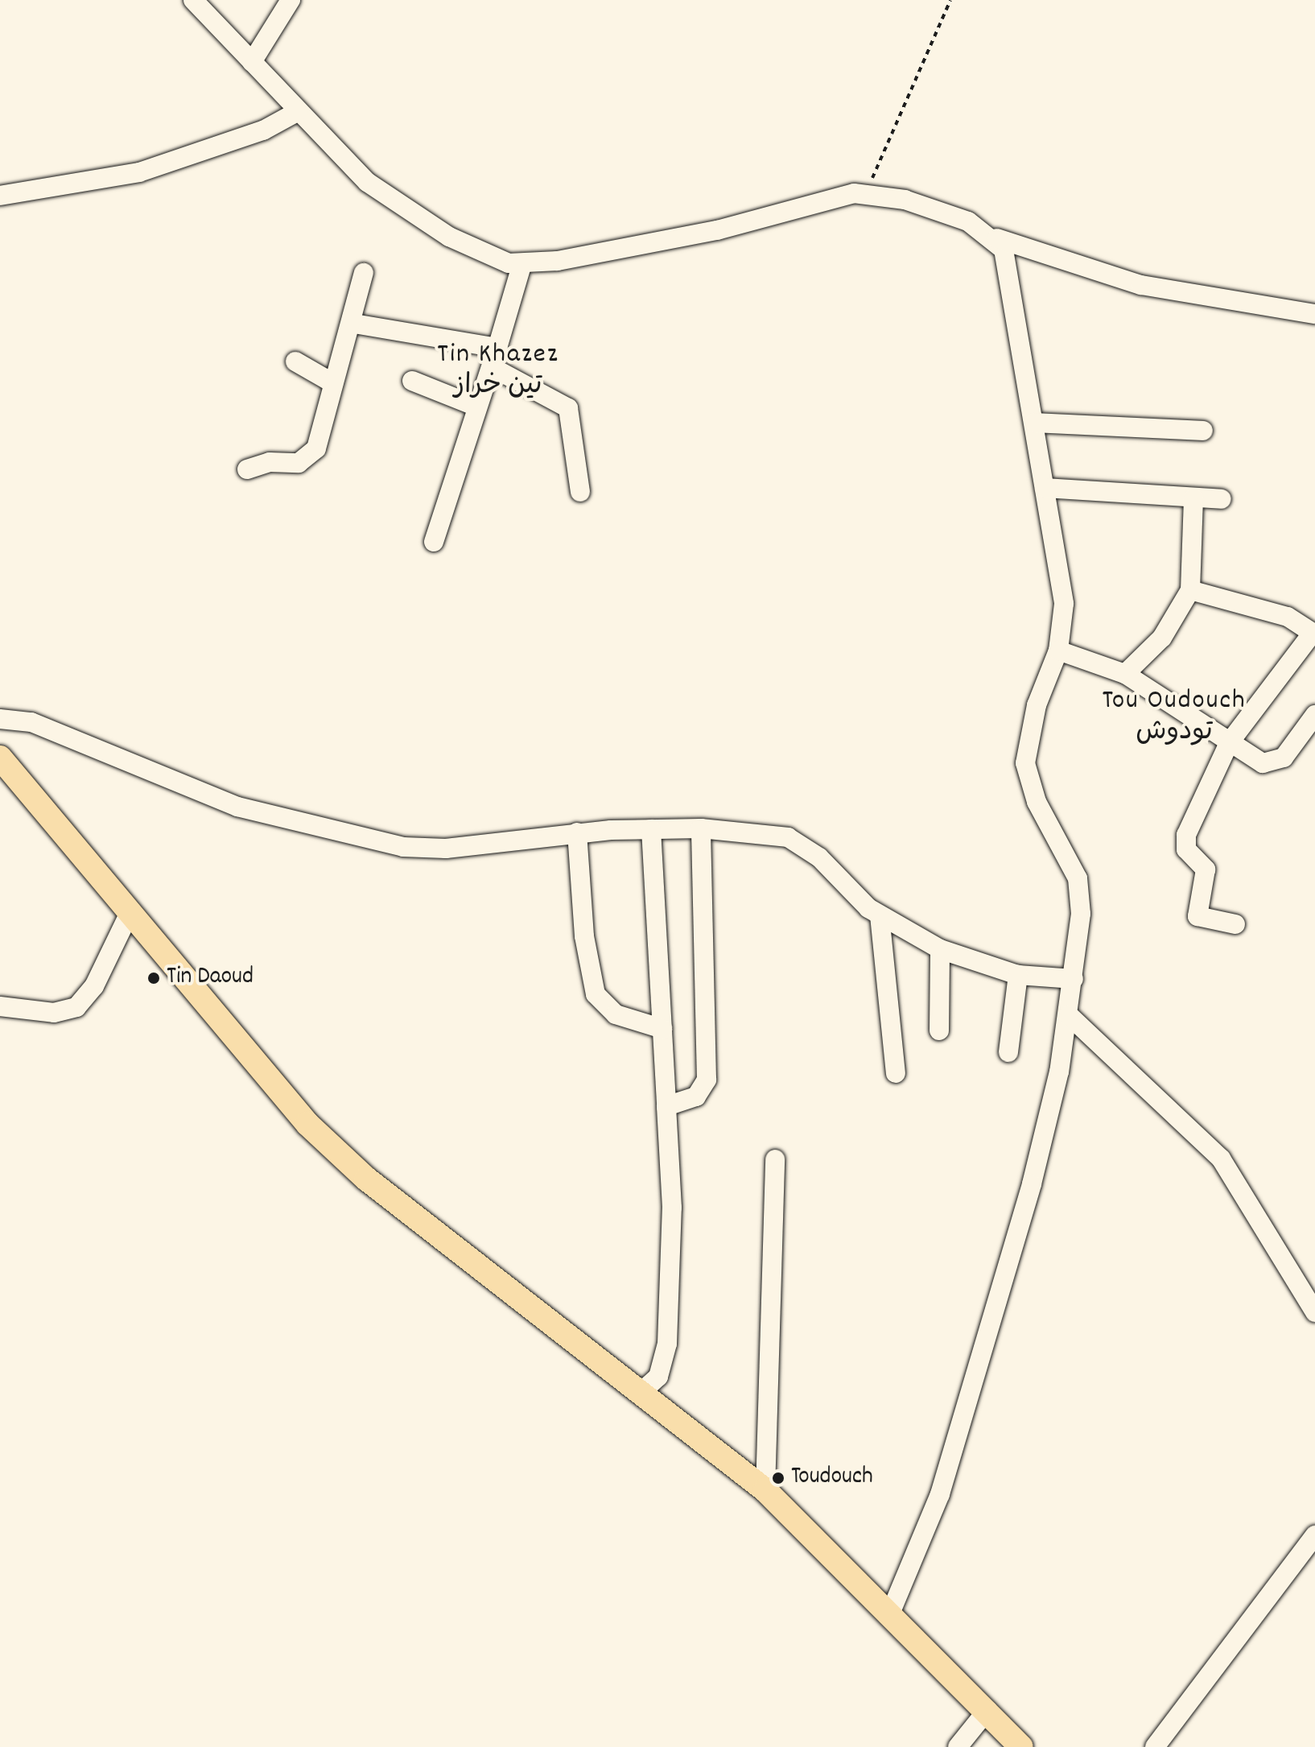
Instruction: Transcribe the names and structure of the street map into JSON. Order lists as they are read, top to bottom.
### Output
{
  "districts": ["Tin Khazez تين خراز", "Tou Oudouch تودوش"],
  "places": ["Tin Daoud", "Toudouch"]
}
